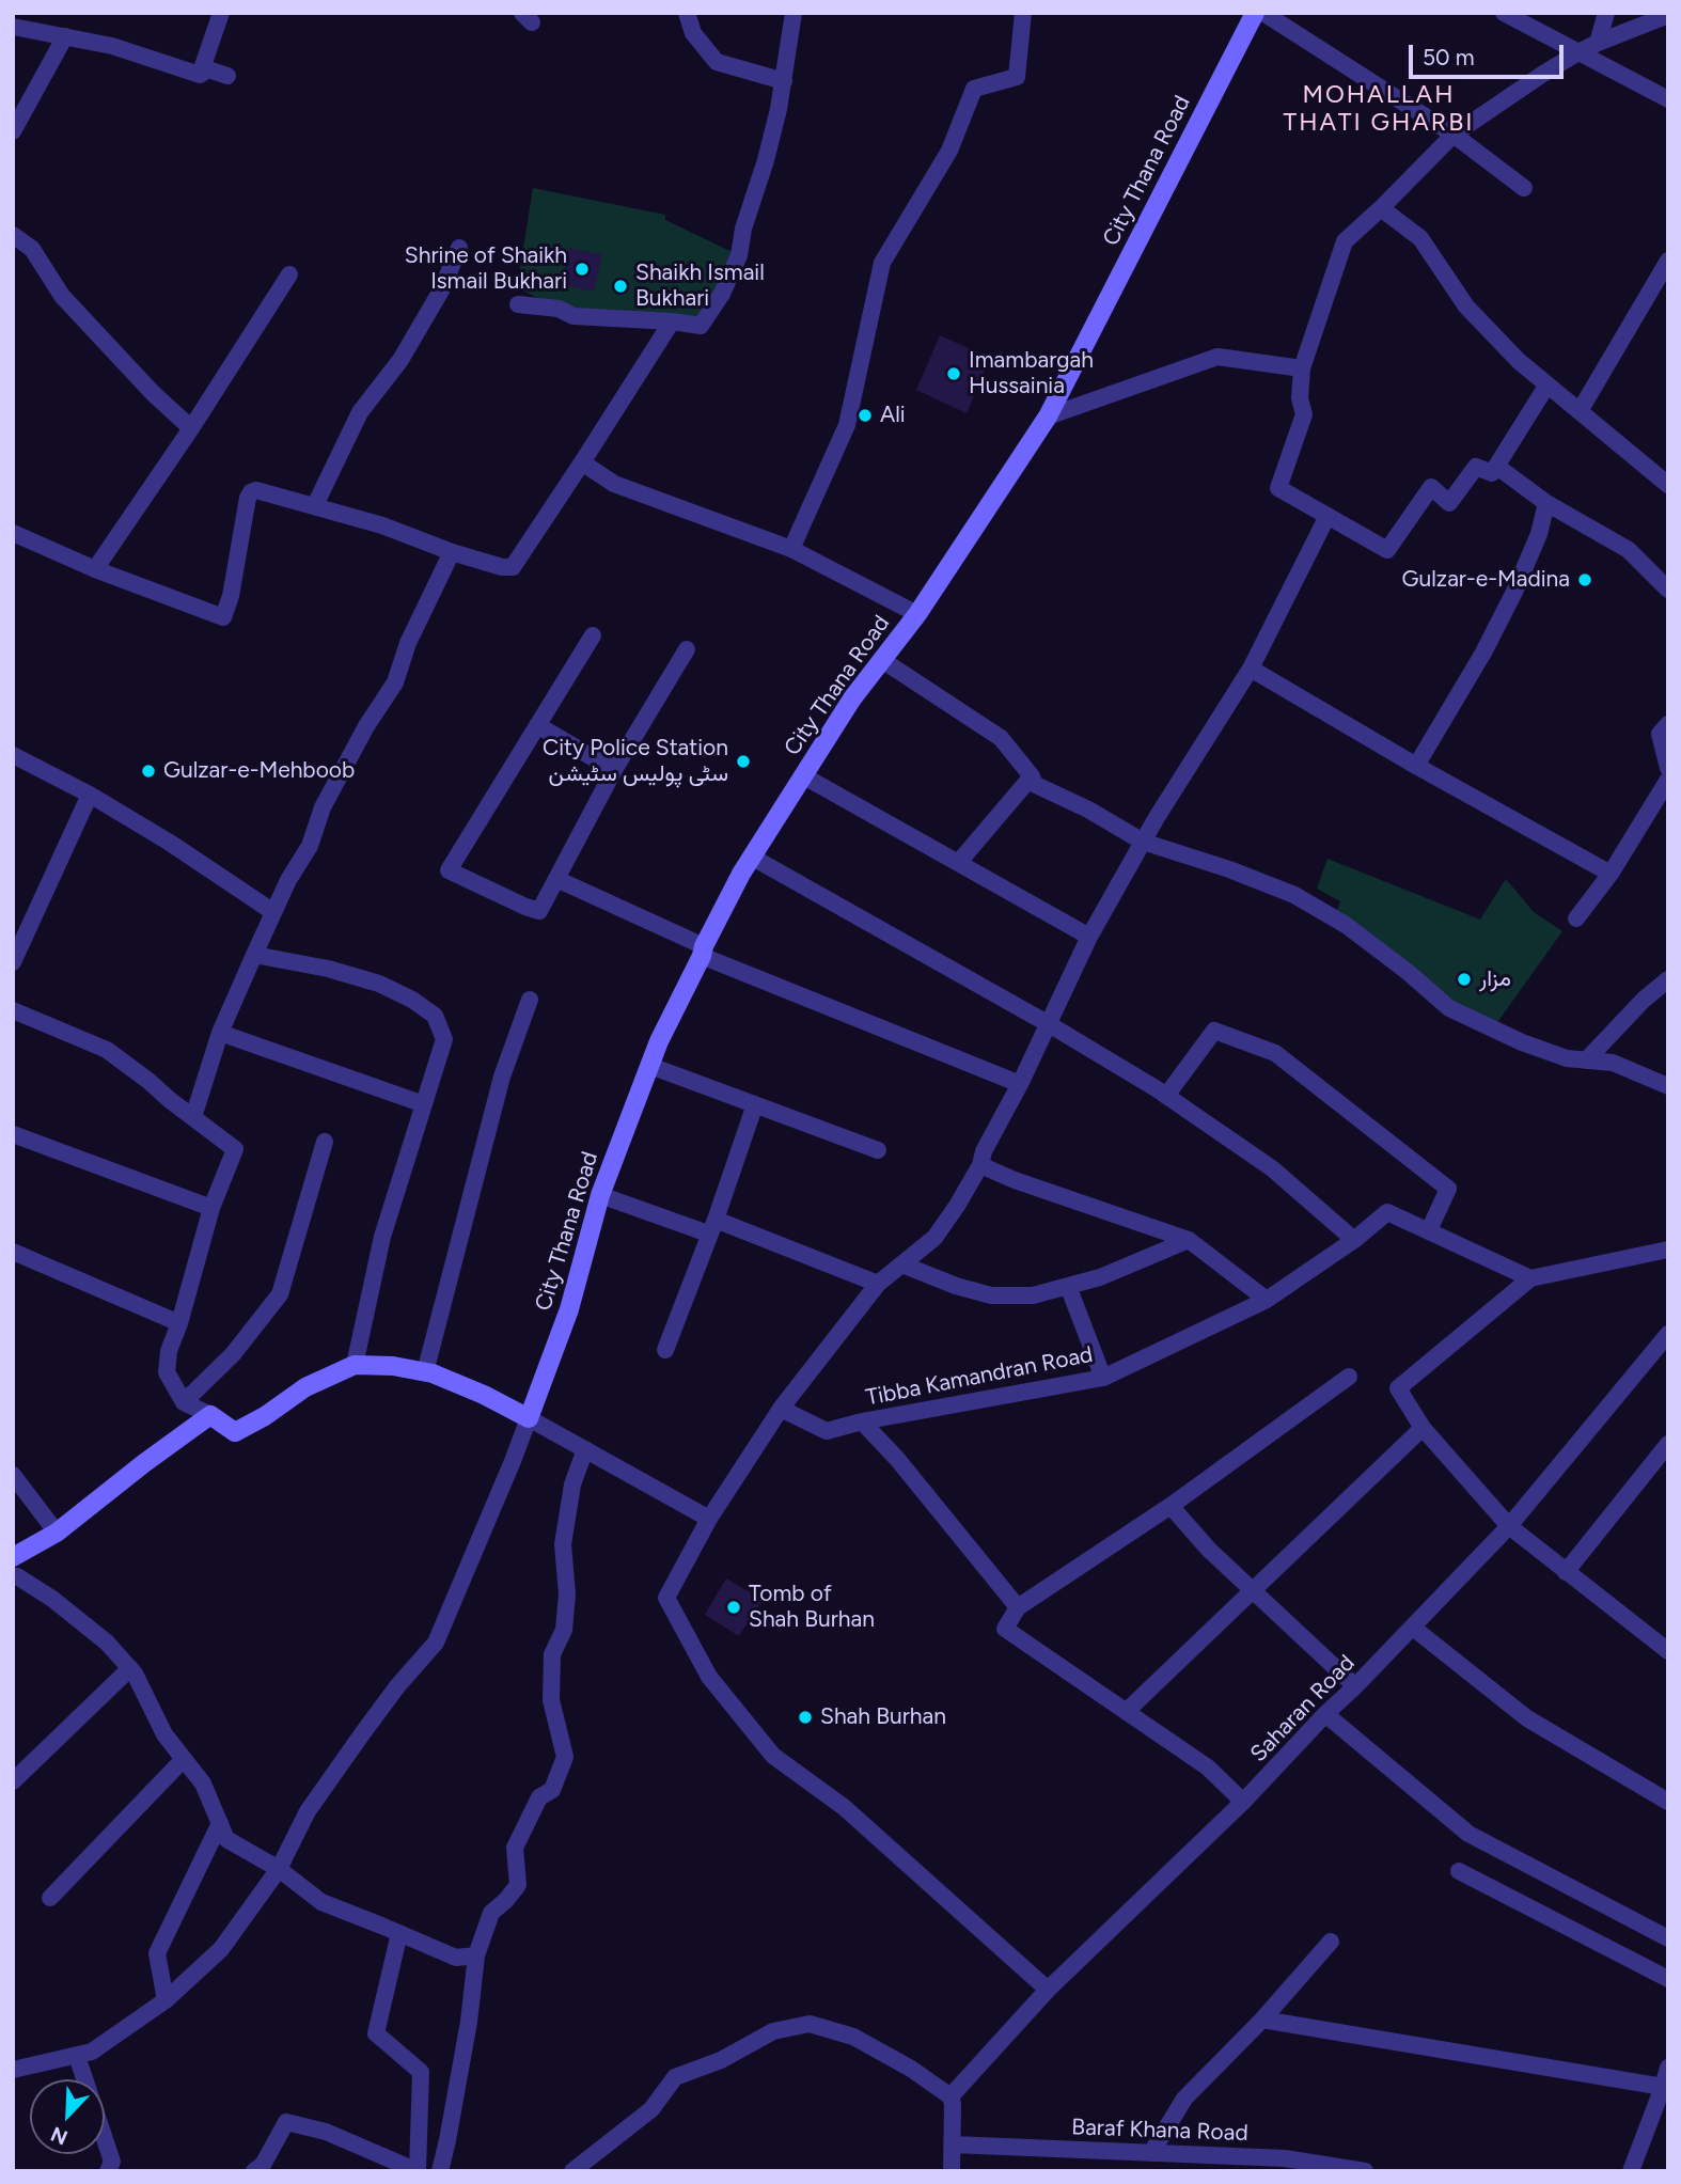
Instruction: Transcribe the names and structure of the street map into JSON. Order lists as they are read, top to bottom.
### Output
{
  "streets": {
    "street": [
      "City Thana Road",
      "Tibba Kamandran Road",
      "Saharan Road",
      "Baraf Khana Road"
    ]
  },
  "districts": ["MOHALLAH THATI GHARBI"],
  "places": [
    "Shrine of Shaikh Ismail Bukhari",
    "Shaikh Ismail Bukhari",
    "Imambargah Hussainia",
    "Ali",
    "Gulzar-e-Madina",
    "City Police Station سٹی پولیس سٹیشن",
    "Gulzar-e-Mehboob",
    "مزار",
    "Tomb of Shah Burhan",
    "Shah Burhan"
  ],
  "scale_bar": "50 m",
  "north": "bottom left"
}
